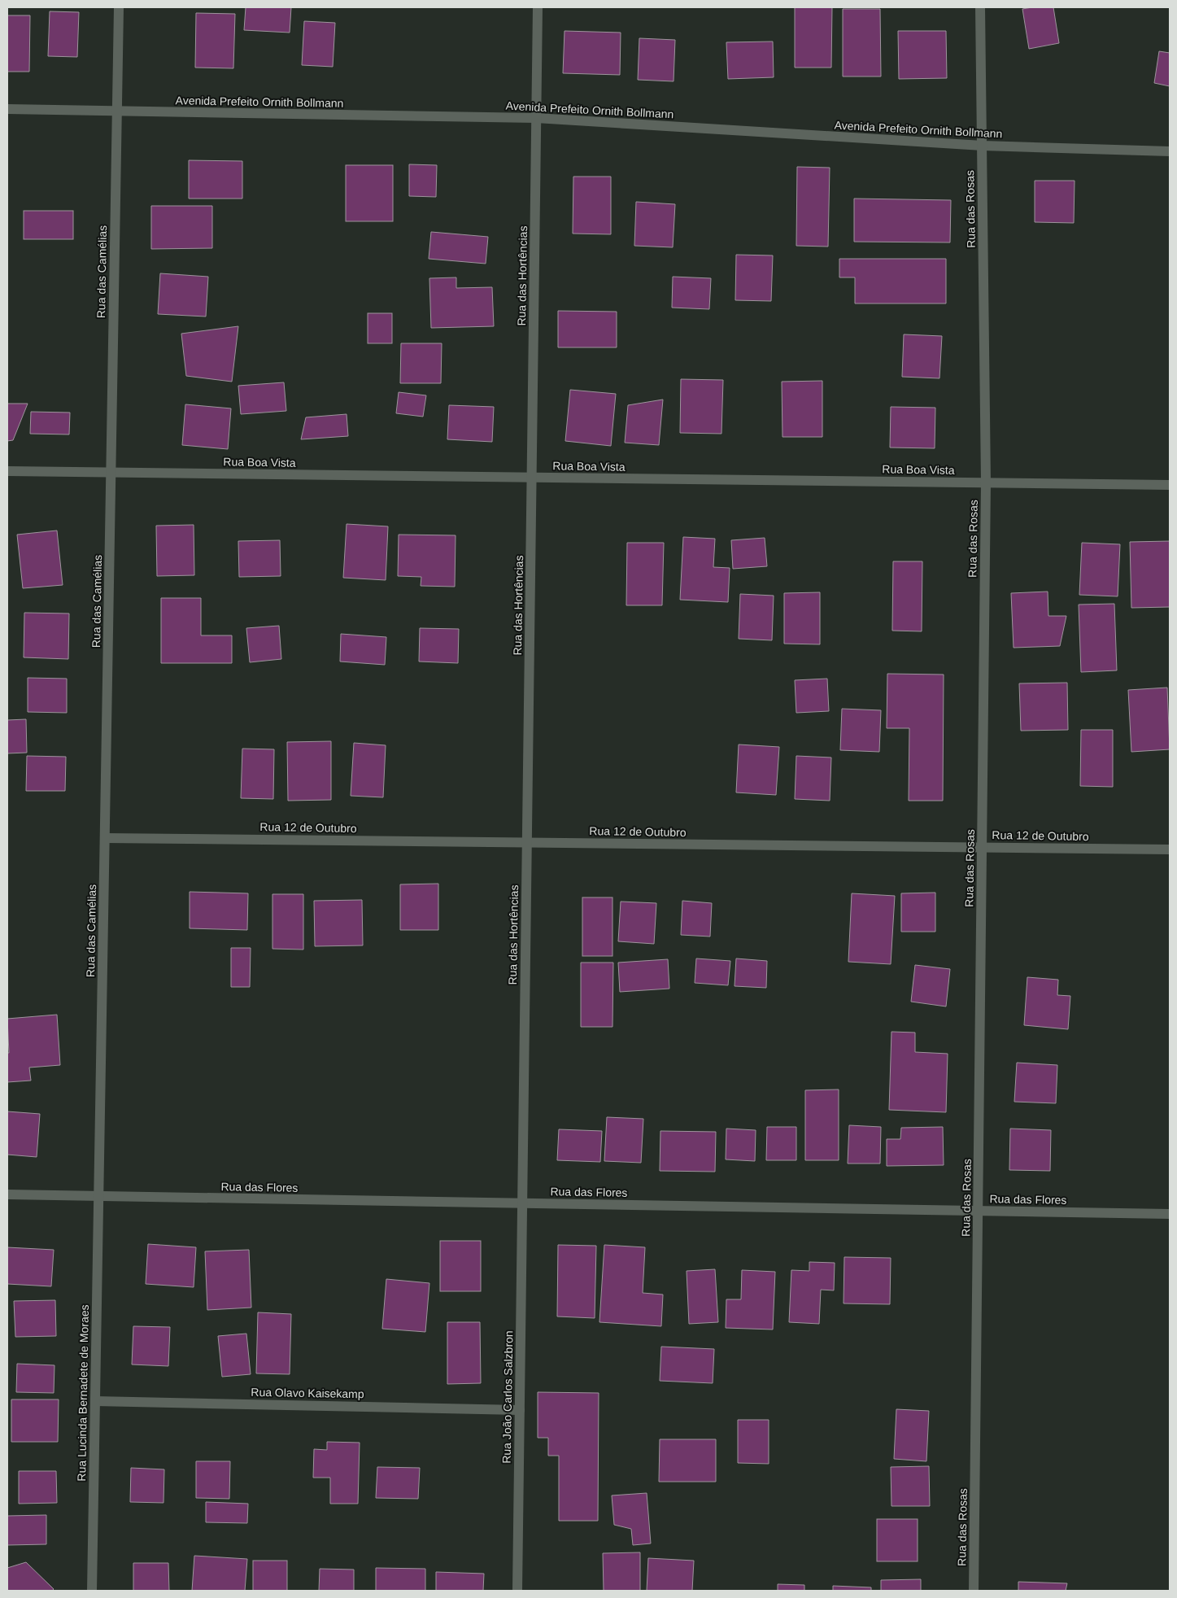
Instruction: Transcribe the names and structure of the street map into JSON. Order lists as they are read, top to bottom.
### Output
{
  "streets": {
    "street": [
      "Avenida Prefeito Ornith Bollmann",
      "Rua das Rosas",
      "Rua das Camélias",
      "Rua das Hortências",
      "Rua Boa Vista",
      "Rua 12 de Outubro",
      "Rua das Flores",
      "Rua Lucinda Bernadete de Moraes",
      "Rua Olavo Kaisekamp",
      "Rua João Carlos Salzbron"
    ]
  },
  "crossings": [
    ["Avenida Prefeito Ornith Bollmann", "Rua das Rosas"],
    ["Avenida Prefeito Ornith Bollmann", "Rua das Camélias"],
    ["Avenida Prefeito Ornith Bollmann", "Rua das Hortências"],
    ["Rua das Rosas", "Rua Boa Vista"],
    ["Rua das Rosas", "Rua 12 de Outubro"],
    ["Rua das Rosas", "Rua das Flores"],
    ["Rua das Camélias", "Rua Boa Vista"],
    ["Rua das Camélias", "Rua 12 de Outubro"],
    ["Rua das Camélias", "Rua das Flores"],
    ["Rua das Camélias", "Rua Lucinda Bernadete de Moraes"],
    ["Rua das Hortências", "Rua Boa Vista"],
    ["Rua das Hortências", "Rua 12 de Outubro"],
    ["Rua das Hortências", "Rua das Flores"],
    ["Rua das Hortências", "Rua João Carlos Salzbron"],
    ["Rua das Flores", "Rua Lucinda Bernadete de Moraes"],
    ["Rua das Flores", "Rua João Carlos Salzbron"],
    ["Rua Lucinda Bernadete de Moraes", "Rua Olavo Kaisekamp"],
    ["Rua Olavo Kaisekamp", "Rua João Carlos Salzbron"]
  ]
}
